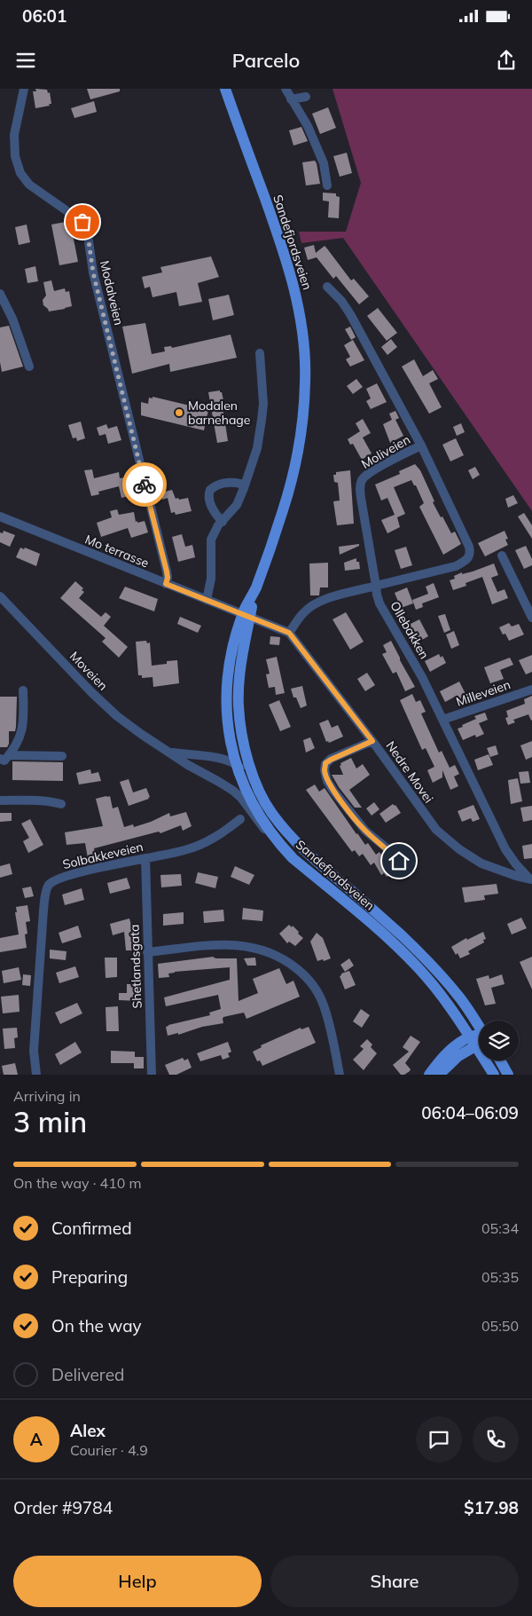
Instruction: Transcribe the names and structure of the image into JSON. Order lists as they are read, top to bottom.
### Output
{
  "streets": {
    "main road": ["Sandefjordsveien"],
    "street": [
      "Modalveien",
      "Moliveien",
      "Mo terrasse",
      "Ollebakken",
      "Moveien",
      "Milleveien",
      "Nedre Movei",
      "Solbakkeveien",
      "Shetlandsgata"
    ]
  },
  "crossings": [
    ["Sandefjordsveien", "Moveien"],
    ["Modalveien", "Mo terrasse"],
    ["Moliveien", "Ollebakken"],
    ["Mo terrasse", "Nedre Movei"],
    ["Ollebakken", "Milleveien"],
    ["Ollebakken", "Nedre Movei"],
    ["Solbakkeveien", "Shetlandsgata"]
  ],
  "places": ["Modalen barnehage"],
  "page": {
    "status": "06:01",
    "header": "Parcelo",
    "heading": ["3 min", "Arriving in", "06:04–06:09"],
    "panel": [
      "Alex",
      "Courier · 4.9",
      "Order #9784",
      "$17.98"
    ],
    "bar": "On the way · 410 m",
    "list": [
      ["Confirmed", "05:34"],
      ["Preparing", "05:35"],
      ["On the way", "05:50"],
      "Delivered"
    ],
    "round": "A",
    "buttons": ["Help", "Share"]
  }
}
